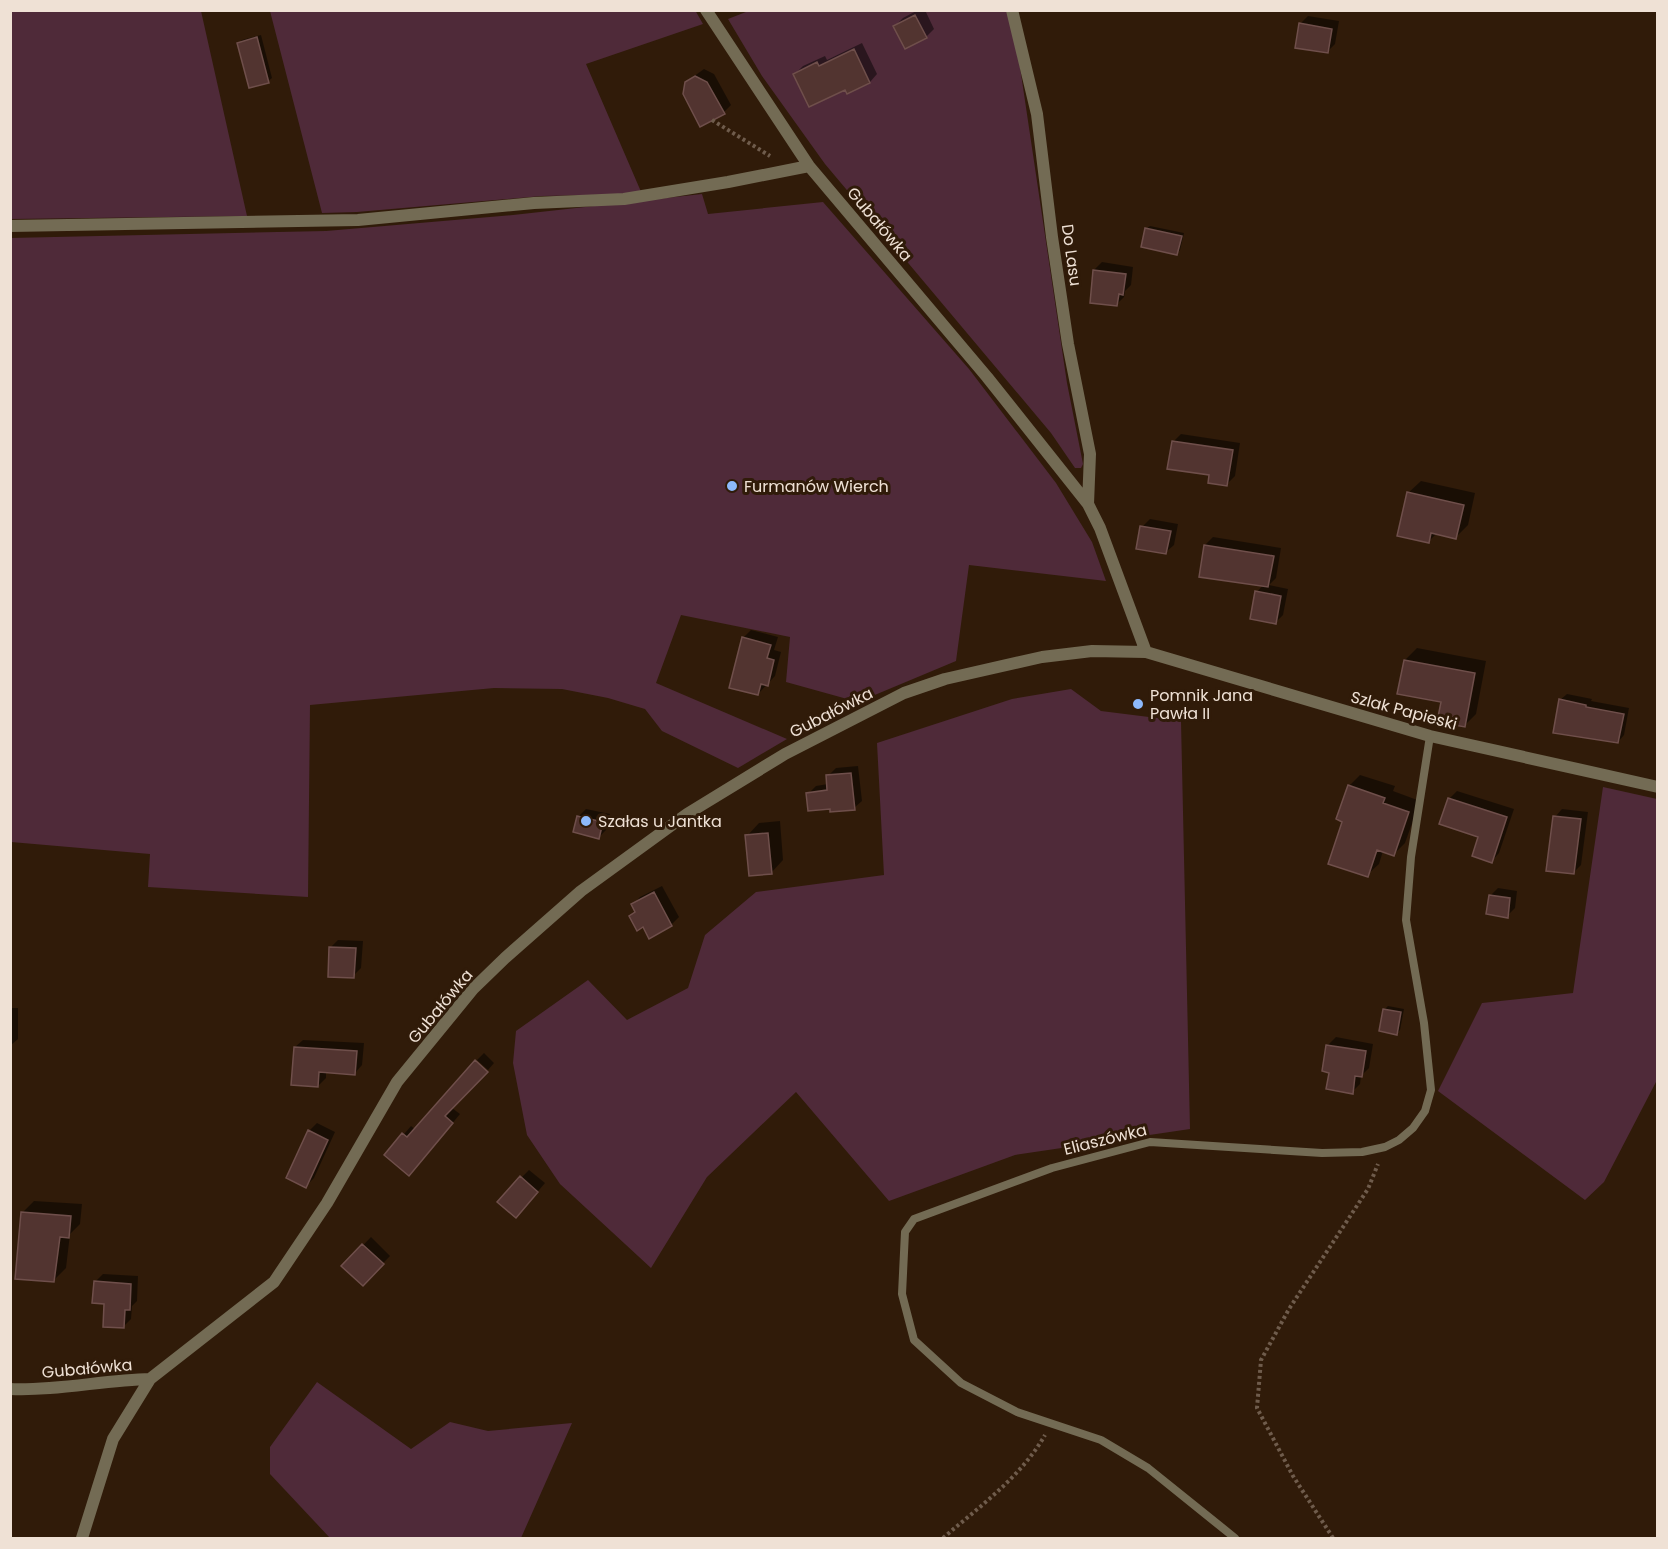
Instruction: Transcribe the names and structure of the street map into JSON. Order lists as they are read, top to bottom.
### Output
{
  "streets": {
    "street": ["Gubałówka", "Do Lasu", "Szlak Papieski"],
    "lane": ["Eliaszówka"]
  },
  "crossings": [
    ["Gubałówka", "Do Lasu"],
    ["Gubałówka", "Szlak Papieski"],
    ["Szlak Papieski", "Eliaszówka"]
  ],
  "places": ["Furmanów Wierch", "Pomnik Jana Pawła II", "Szałas u Jantka"]
}
